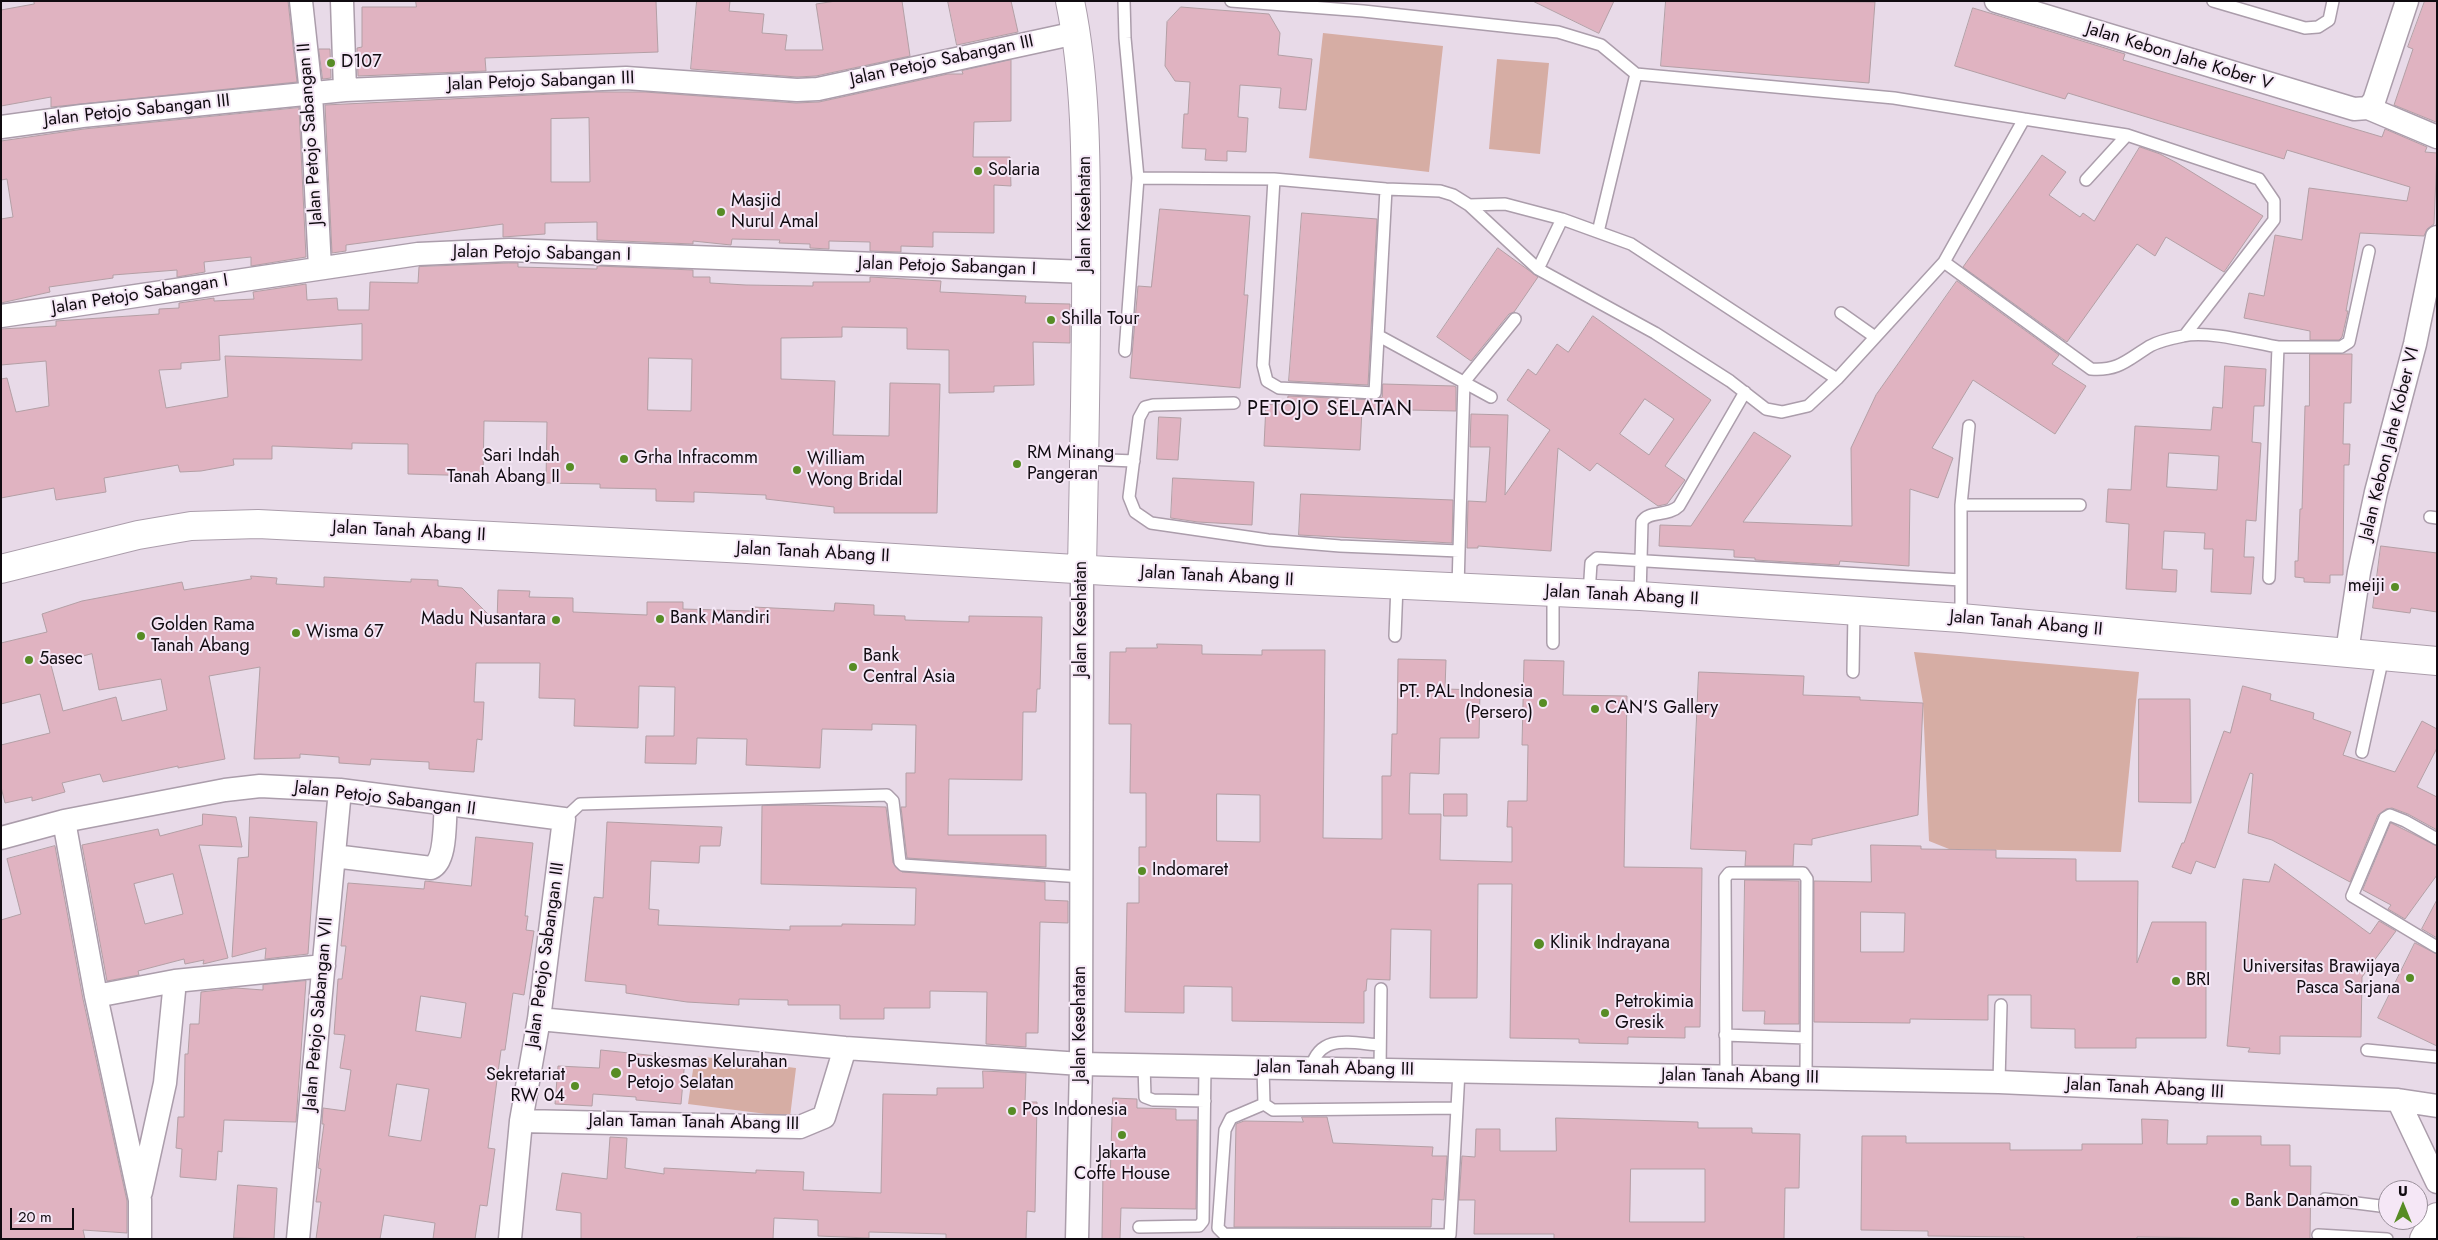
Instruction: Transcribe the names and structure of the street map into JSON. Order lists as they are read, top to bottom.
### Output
{
  "streets": {
    "street": [
      "Jalan Kebon Jahe Kober V",
      "Jalan Petojo Sabangan III",
      "Jalan Petojo Sabangan II",
      "Jalan Kesehatan",
      "Jalan Petojo Sabangan I",
      "Jalan Kebon Jahe Kober VI",
      "Jalan Tanah Abang II",
      "Jalan Petojo Sabangan VII",
      "Jalan Tanah Abang III",
      "Jalan Taman Tanah Abang III"
    ]
  },
  "crossings": [
    ["Jalan Petojo Sabangan III", "Jalan Petojo Sabangan II"],
    ["Jalan Petojo Sabangan III", "Jalan Kesehatan"],
    ["Jalan Petojo Sabangan III", "Jalan Taman Tanah Abang III"],
    ["Jalan Petojo Sabangan II", "Jalan Petojo Sabangan I"],
    ["Jalan Petojo Sabangan II", "Jalan Petojo Sabangan VII"],
    ["Jalan Kesehatan", "Jalan Petojo Sabangan I"],
    ["Jalan Kesehatan", "Jalan Tanah Abang II"],
    ["Jalan Kesehatan", "Jalan Tanah Abang III"],
    ["Jalan Kebon Jahe Kober VI", "Jalan Tanah Abang II"]
  ],
  "districts": ["PETOJO SELATAN"],
  "places": [
    "D107",
    "Solaria",
    "Masjid Nurul Amal",
    "Shilla Tour",
    "Grha Infracomm",
    "RM Minang Pangeran",
    "Sari Indah Tanah Abang II",
    "William Wong Bridal",
    "meiji",
    "Bank Mandiri",
    "Madu Nusantara",
    "Wisma 67",
    "Golden Rama Tanah Abang",
    "5asec",
    "Bank Central Asia",
    "PT. PAL Indonesia (Persero)",
    "CAN'S Gallery",
    "Indomaret",
    "Klinik Indrayana",
    "Universitas Brawijaya Pasca Sarjana",
    "BRI",
    "Petrokimia Gresik",
    "Puskesmas Kelurahan Petojo Selatan",
    "Sekretariat RW 04",
    "Pos Indonesia",
    "Jakarta Coffe House",
    "Bank Danamon"
  ],
  "scale_bar": "20 m",
  "north": "top"
}
